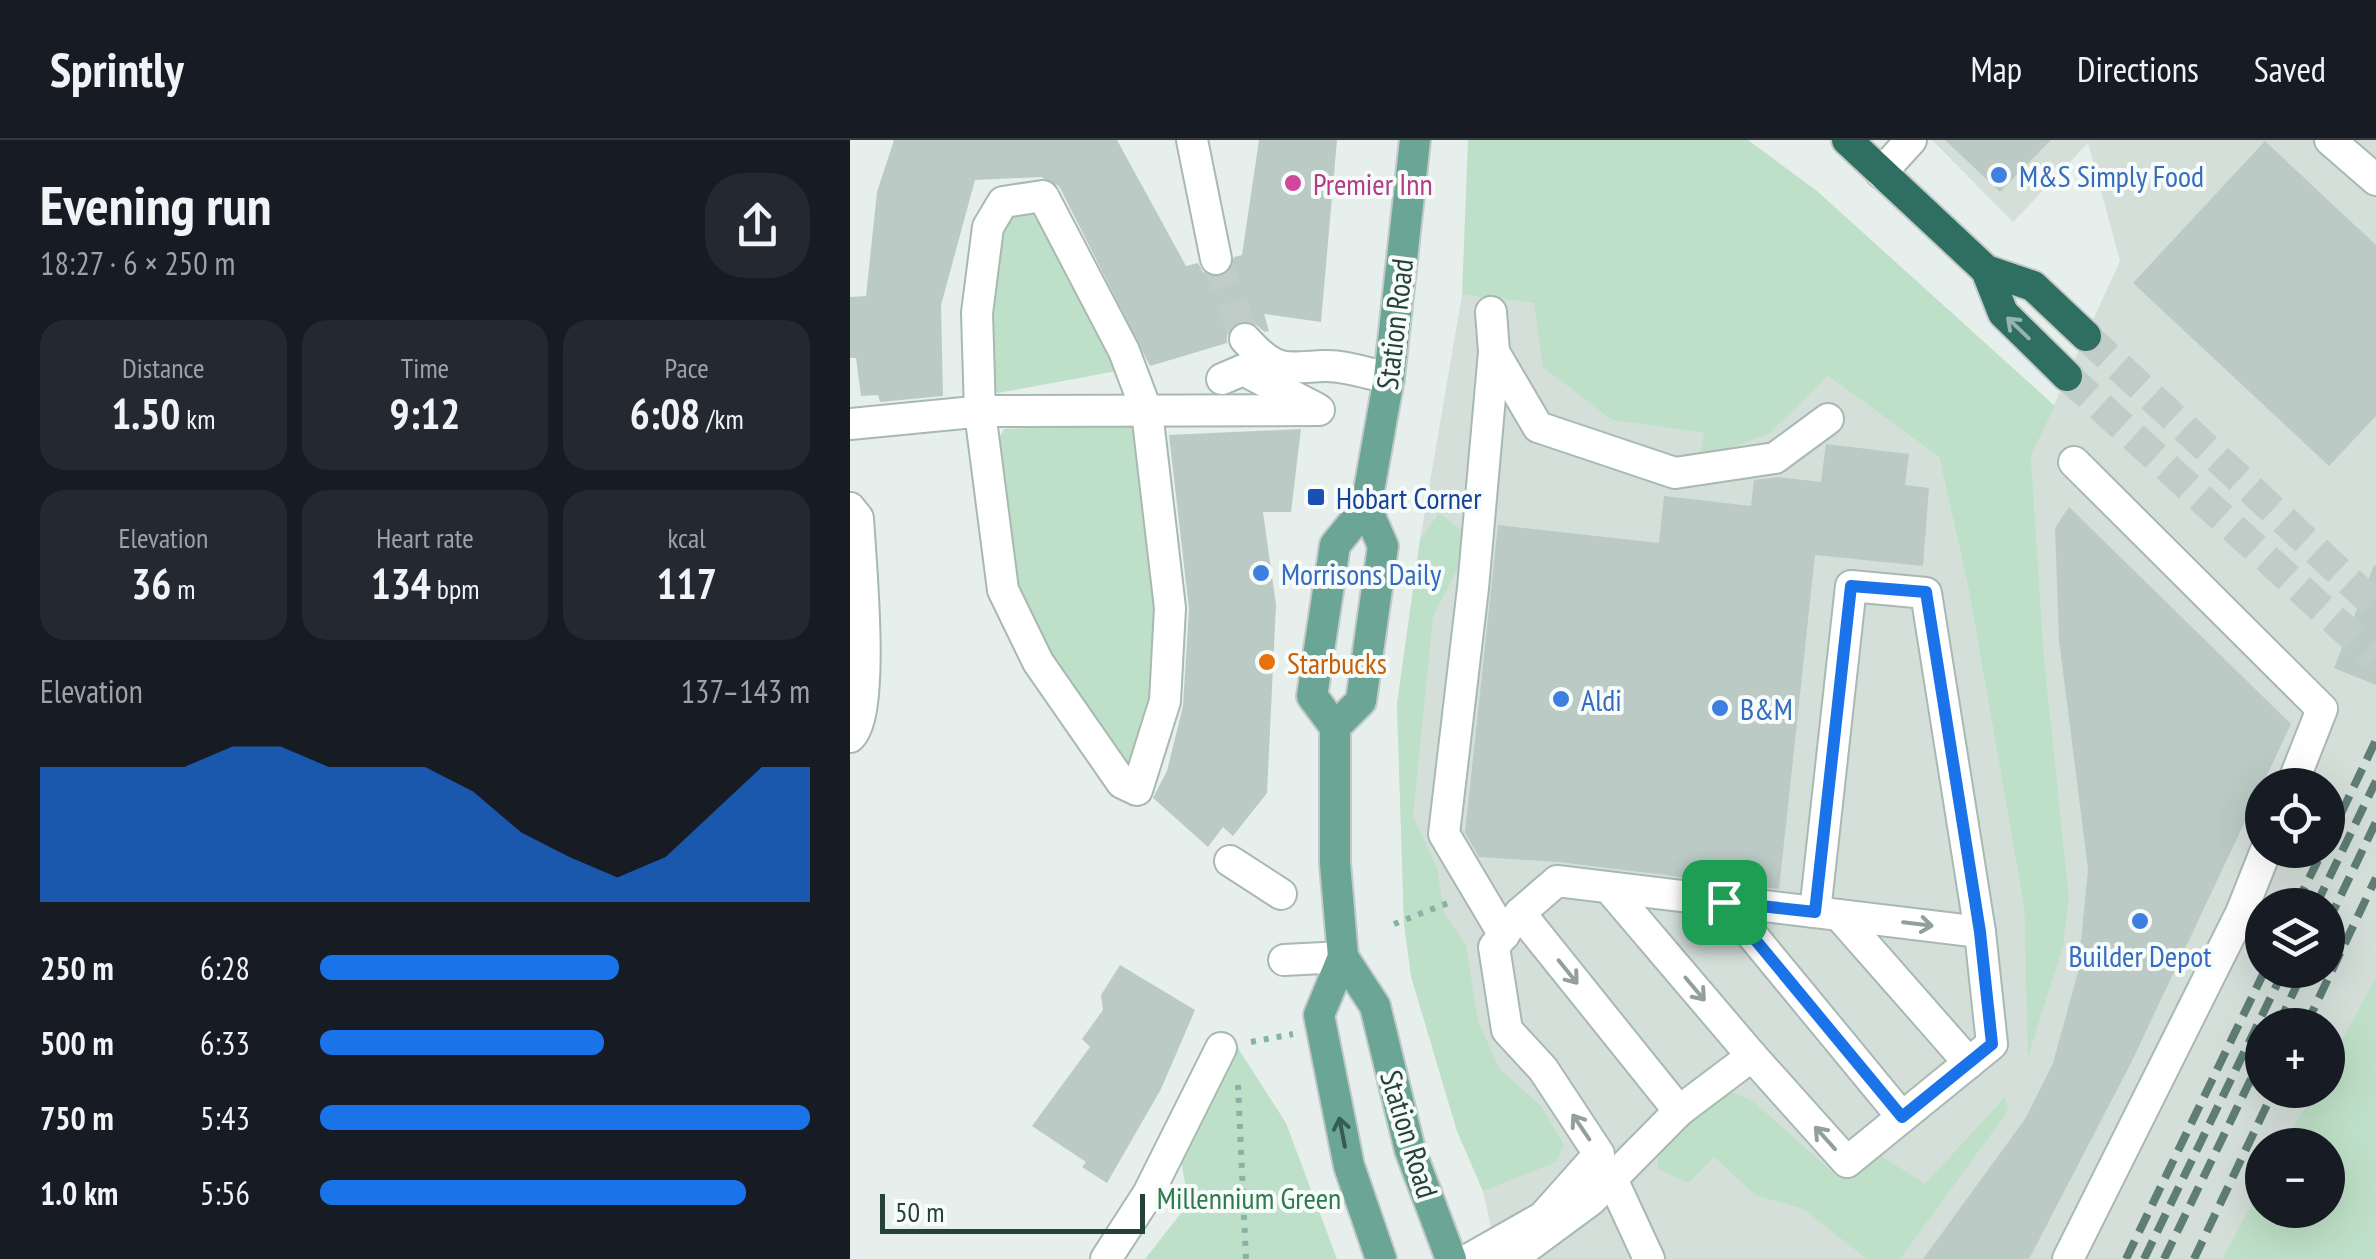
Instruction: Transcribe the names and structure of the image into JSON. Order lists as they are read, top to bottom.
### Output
{
  "streets": {
    "main road": ["Station Road"]
  },
  "parks": ["Millennium Green"],
  "places": {
    "other": [
      "M&S Simply Food",
      "Premier Inn",
      "Morrisons Daily",
      "Starbucks",
      "Aldi",
      "B&M",
      "Builder Depot"
    ],
    "transit": ["Hobart Corner"]
  },
  "scale_bar": "50 m",
  "page": {
    "header": "Sprintly",
    "nav": ["Map", "Directions", "Saved"],
    "heading": ["Evening run", "18:27 · 6 × 250 m"],
    "stats": [
      ["Distance", "1.50 km"],
      ["Time", "9:12"],
      ["Pace", "6:08 /km"],
      ["Elevation", "36 m"],
      ["Heart rate", "134 bpm"],
      ["kcal", "117"]
    ],
    "chart": ["Elevation", "137–143 m"],
    "map_buttons": ["+", "−"],
    "list": [
      {
        "name": "250 m",
        "note": "6:28"
      },
      {
        "name": "500 m",
        "note": "6:33"
      },
      {
        "name": "750 m",
        "note": "5:43"
      },
      {
        "name": "1.0 km",
        "note": "5:56"
      }
    ],
    "scale": "50 m"
  }
}
